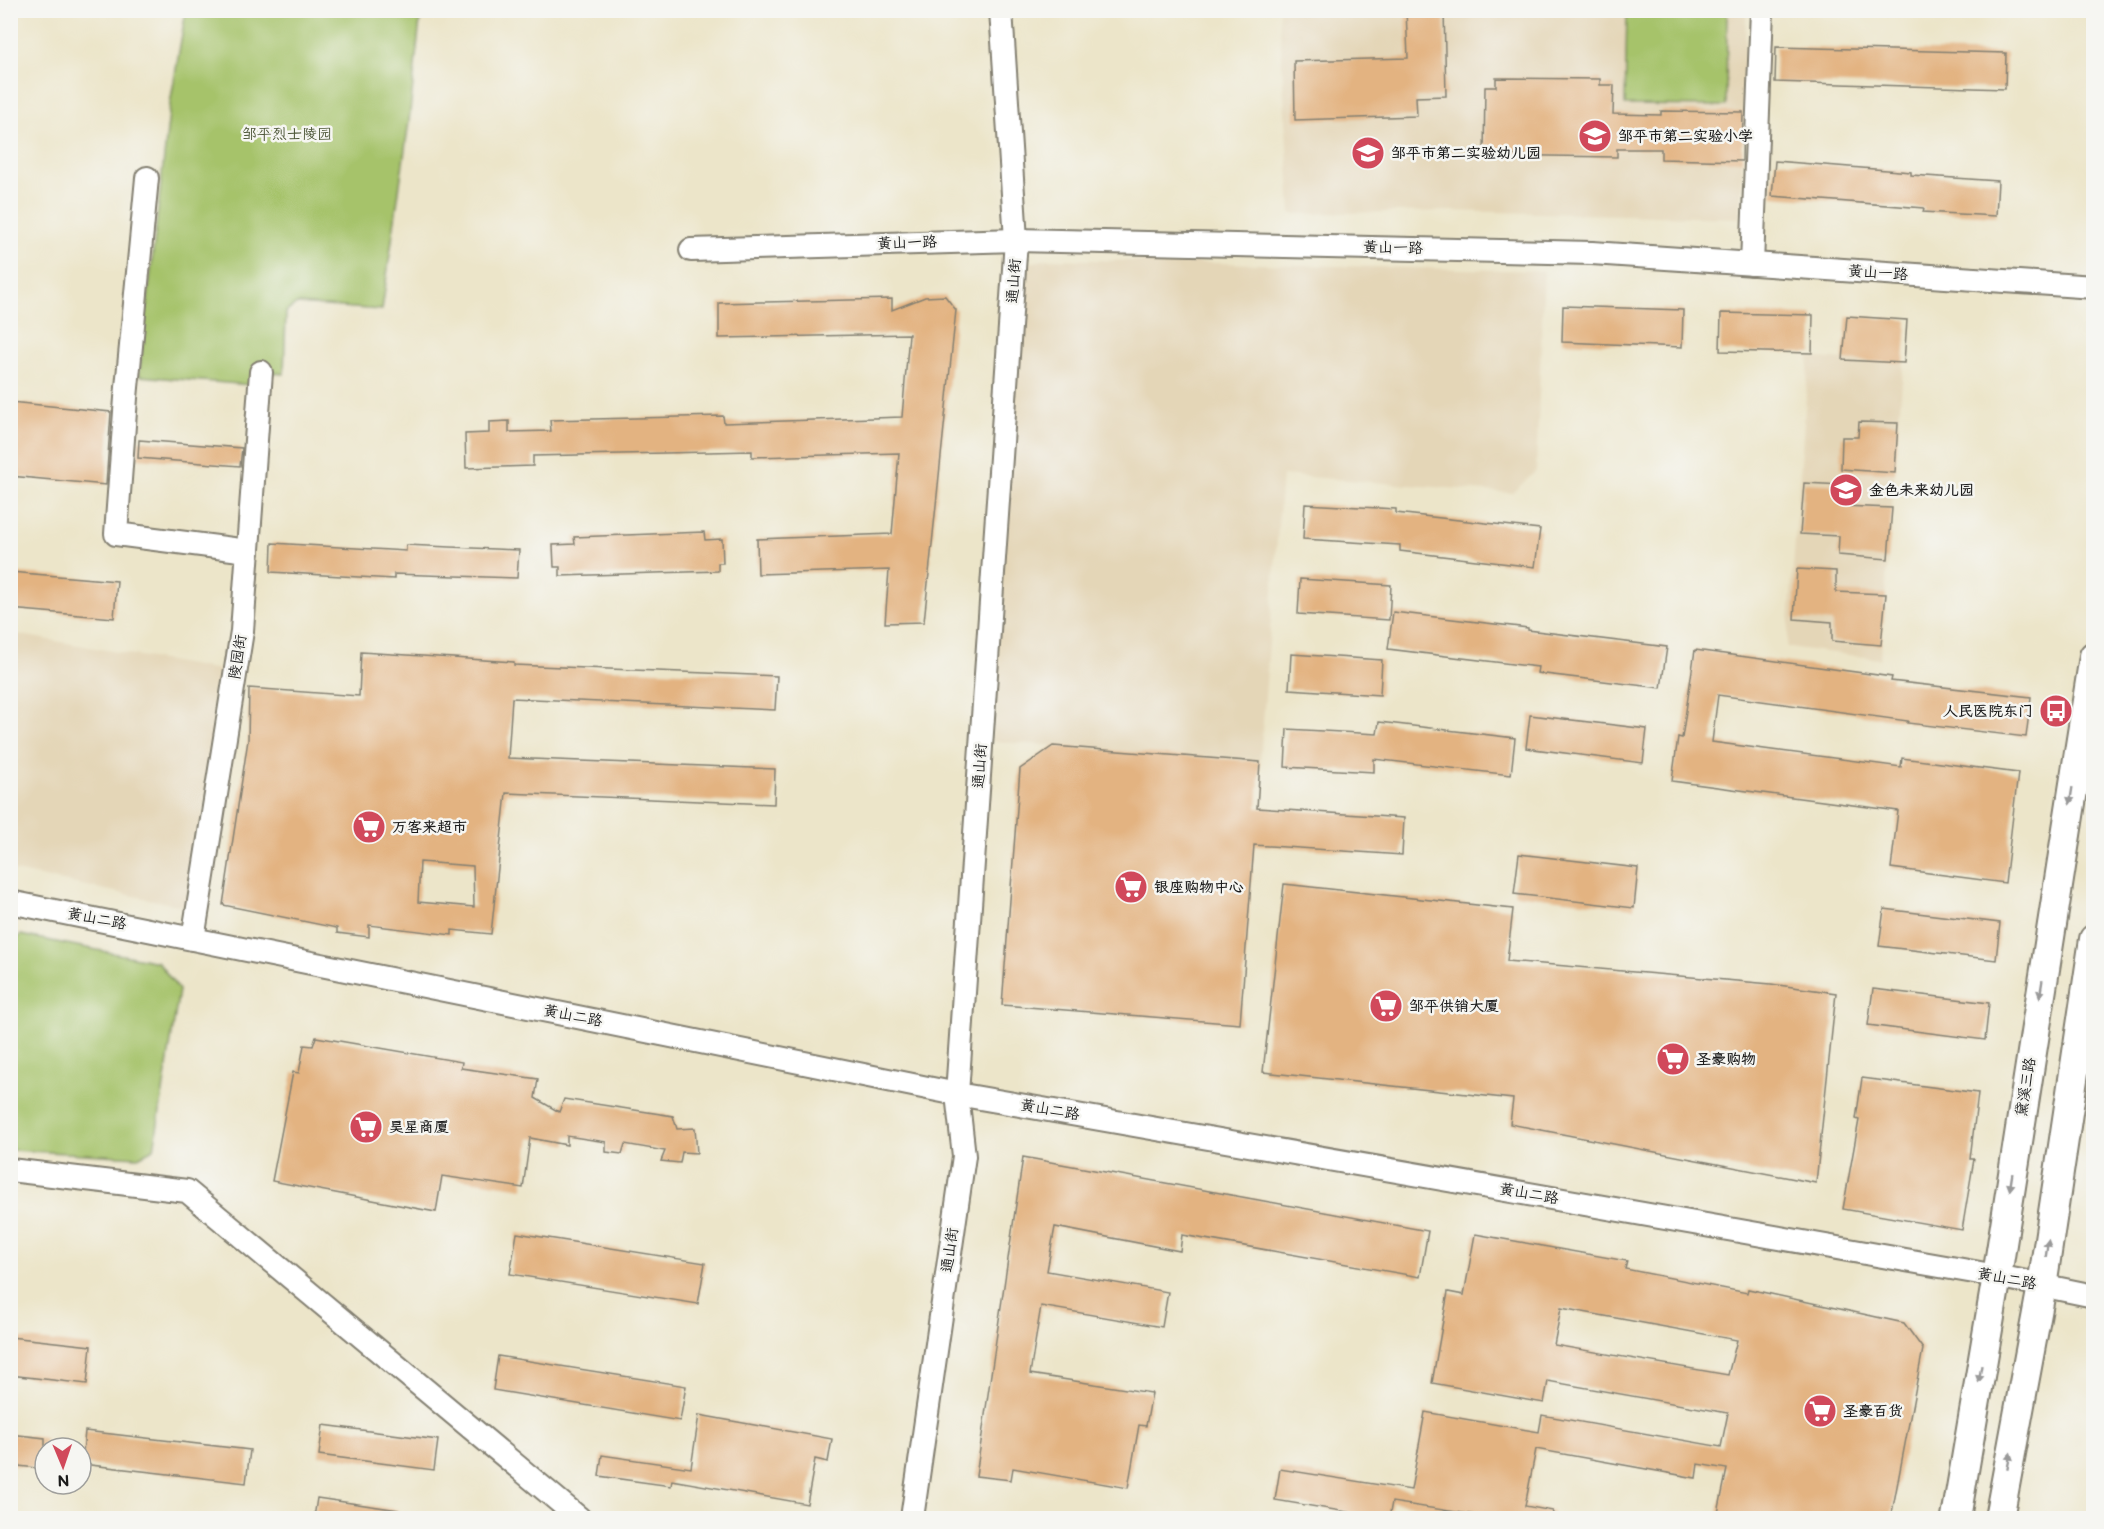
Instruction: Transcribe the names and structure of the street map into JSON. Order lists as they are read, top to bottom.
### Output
{
  "streets": {
    "main road": ["黛溪三路"],
    "street": [
      "黄山一路",
      "通山街",
      "陵园街",
      "黄山二路"
    ]
  },
  "crossings": [
    ["黄山一路", "通山街"],
    ["通山街", "黄山二路"],
    ["陵园街", "黄山二路"],
    ["黄山二路", "黛溪三路"]
  ],
  "parks": ["邹平烈士陵园"],
  "places": {
    "school or university": ["邹平市第二实验小学", "邹平市第二实验幼儿园", "金色未来幼儿园"],
    "bus stop": ["人民医院东门"],
    "supermarket": [
      "万客来超市",
      "银座购物中心",
      "邹平供销大厦",
      "圣豪购物",
      "昊星商厦",
      "圣豪百货"
    ]
  },
  "north": "bottom"
}
